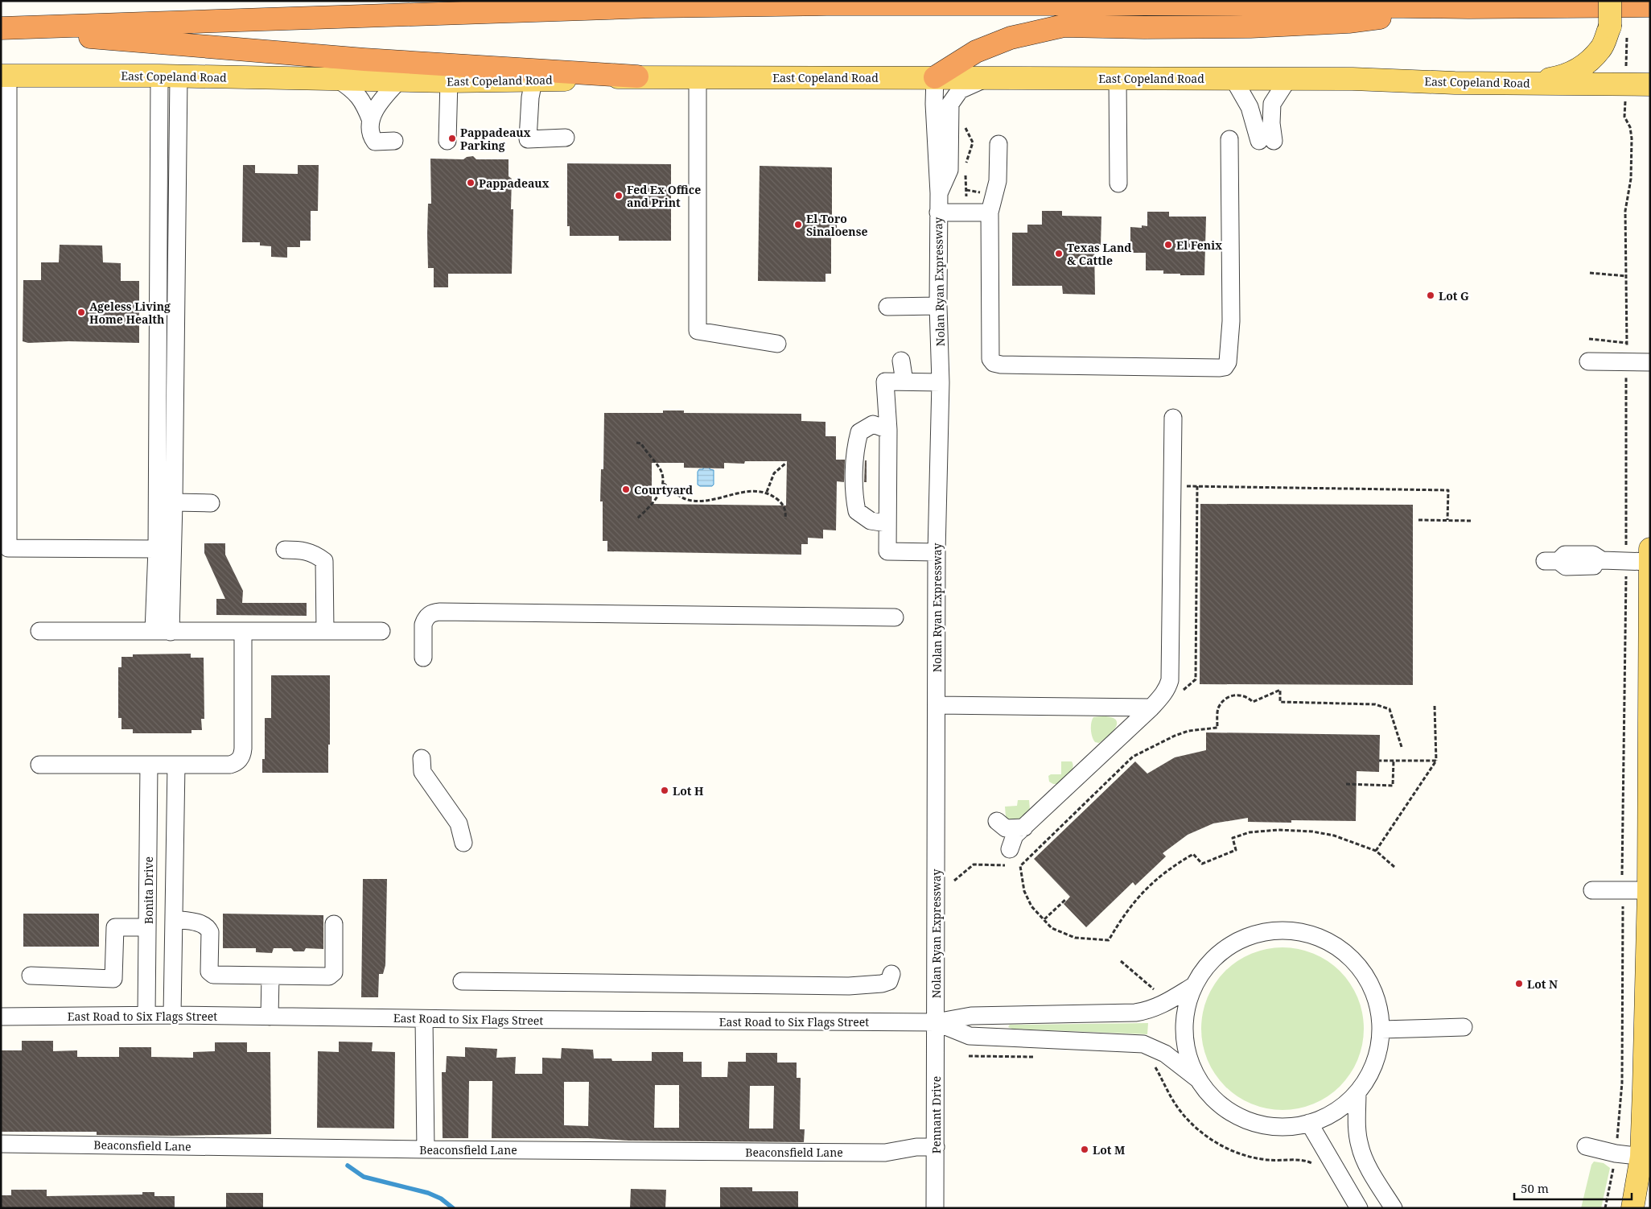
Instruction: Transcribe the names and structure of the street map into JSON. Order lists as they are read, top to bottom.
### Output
{
  "streets": {
    "main road": ["East Copeland Road"],
    "street": [
      "Nolan Ryan Expressway",
      "Bonita Drive",
      "East Road to Six Flags Street",
      "Pennant Drive",
      "Beaconsfield Lane"
    ]
  },
  "crossings": [
    ["East Copeland Road", "Nolan Ryan Expressway"],
    ["Nolan Ryan Expressway", "East Road to Six Flags Street"],
    ["Nolan Ryan Expressway", "Pennant Drive"],
    ["Bonita Drive", "East Road to Six Flags Street"],
    ["East Road to Six Flags Street", "Pennant Drive"],
    ["Pennant Drive", "Beaconsfield Lane"]
  ],
  "places": [
    "Pappadeaux Parking",
    "Pappadeaux",
    "Fed Ex Office and Print",
    "El Toro Sinaloense",
    "El Fenix",
    "Texas Land & Cattle",
    "Lot G",
    "Ageless Living Home Health",
    "Courtyard",
    "Lot H",
    "Lot N",
    "Lot M"
  ],
  "scale_bar": "50 m"
}
